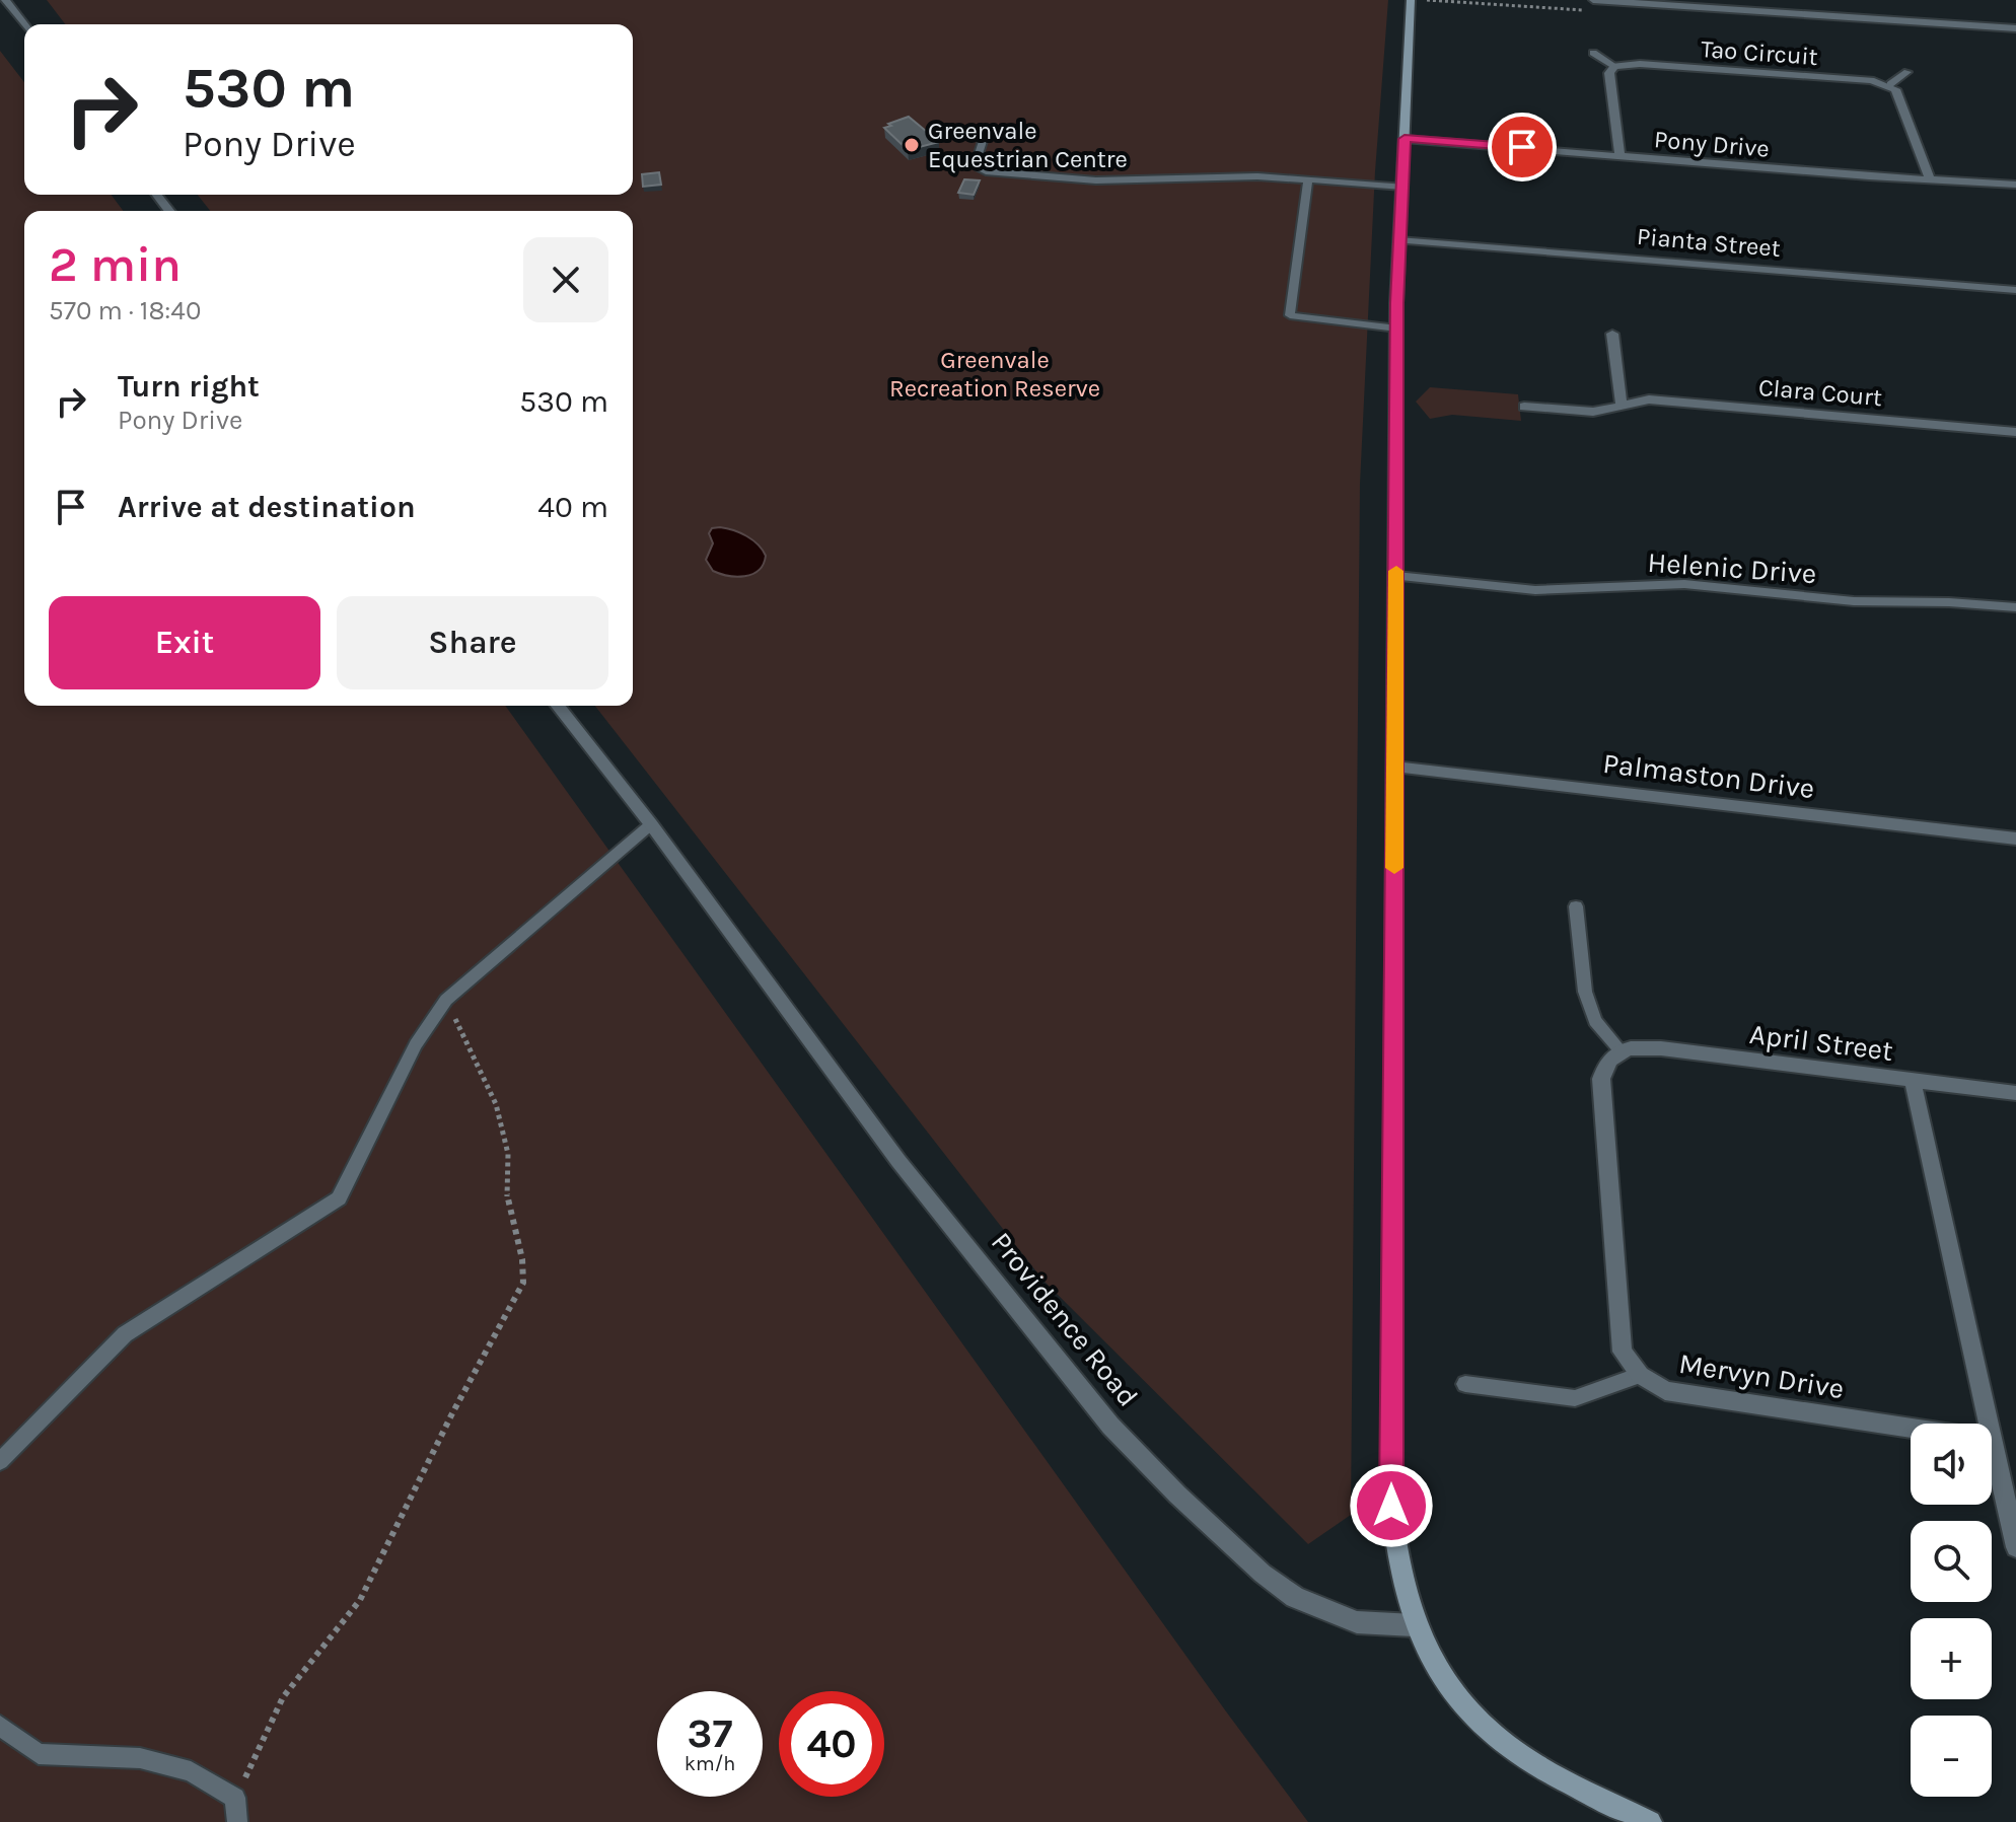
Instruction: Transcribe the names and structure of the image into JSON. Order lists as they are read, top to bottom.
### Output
{
  "streets": {
    "street": [
      "Tao Circuit",
      "Pony Drive",
      "Pianta Street",
      "Clara Court",
      "Helenic Drive",
      "Palmaston Drive",
      "April Street",
      "Providence Road",
      "Mervyn Drive"
    ]
  },
  "crossings": [
    ["April Street", "Mervyn Drive"]
  ],
  "parks": ["Greenvale Recreation Reserve"],
  "places": ["Greenvale Equestrian Centre"],
  "page": {
    "turn": ["530 m", "Pony Drive"],
    "heading": ["2 min", "570 m · 18:40"],
    "list": [
      {
        "name": "Turn right",
        "note": "Pony Drive",
        "value": "530 m"
      },
      {
        "name": "Arrive at destination",
        "value": "40 m"
      }
    ],
    "buttons": ["Exit", "Share"],
    "map_buttons": ["+", "−"],
    "speed": "37 km/h",
    "limit": "40"
  }
}
